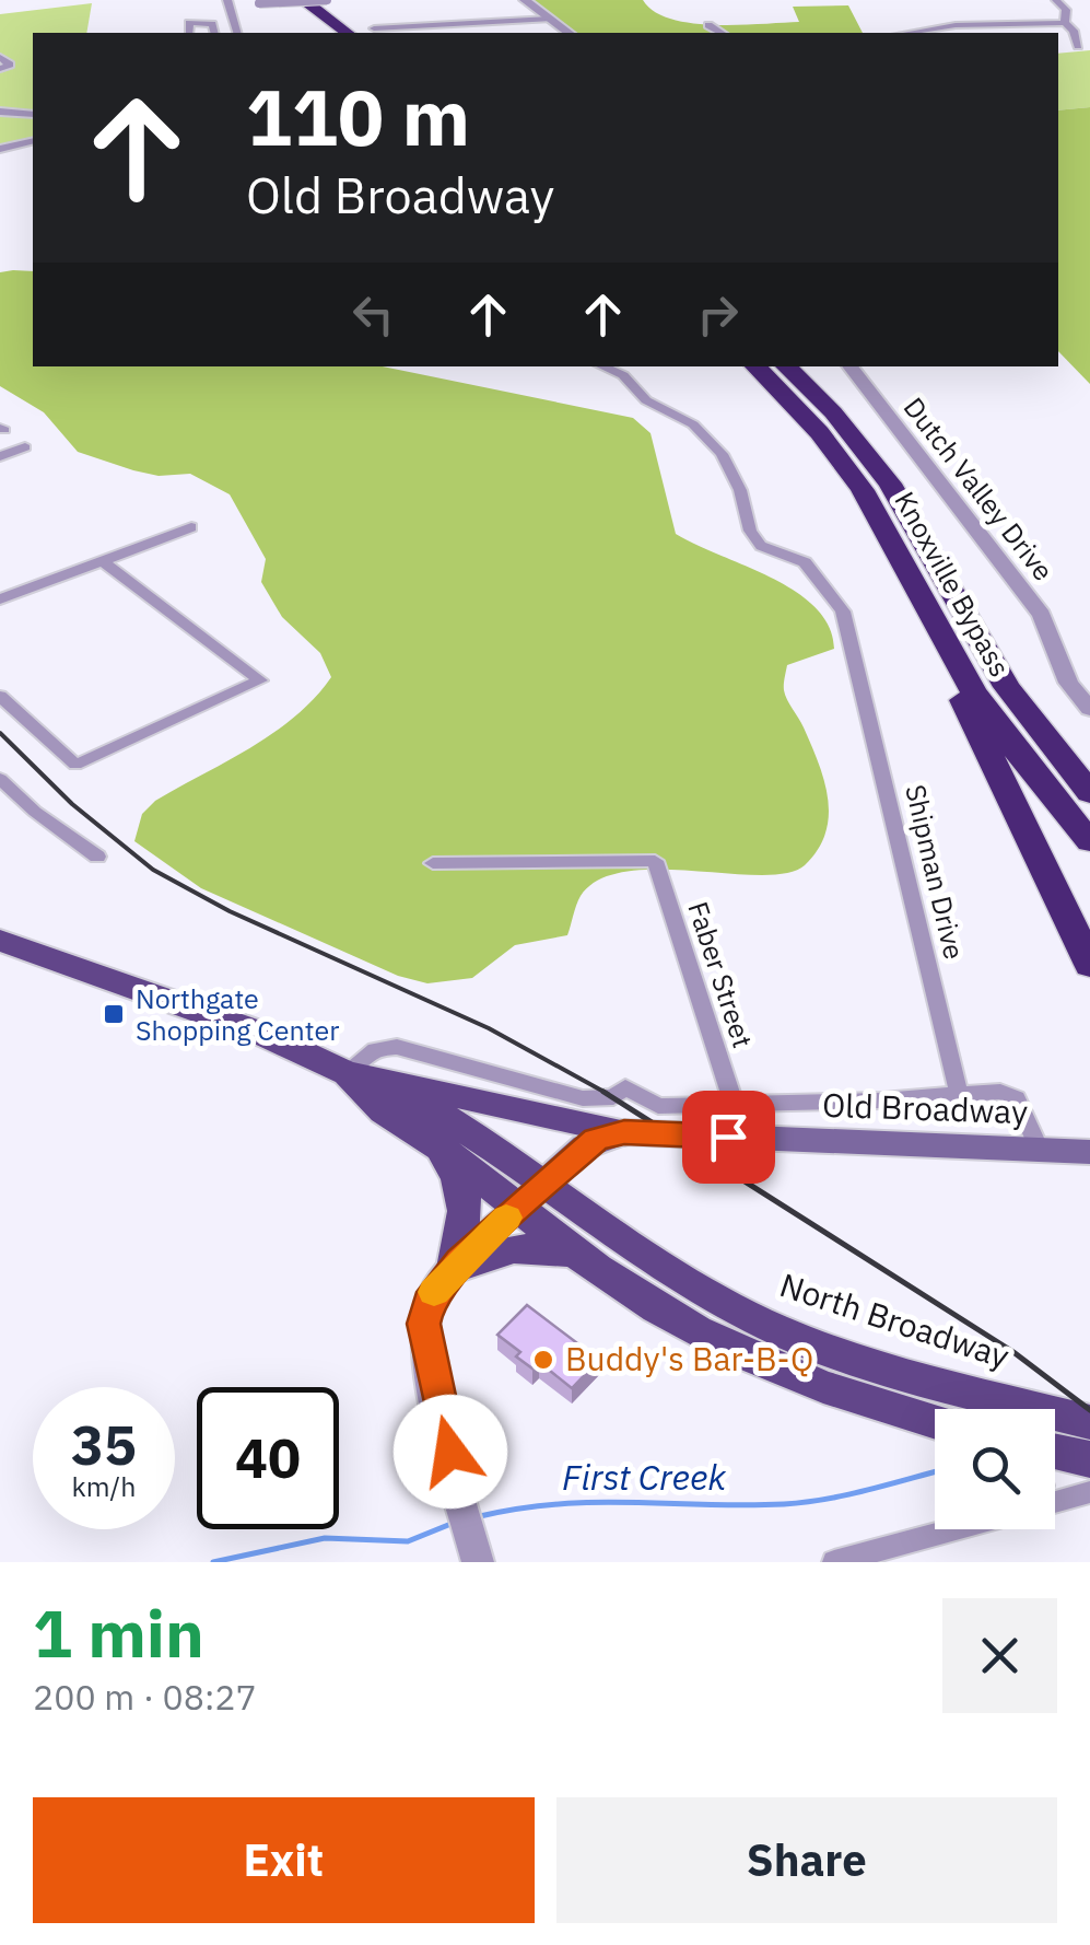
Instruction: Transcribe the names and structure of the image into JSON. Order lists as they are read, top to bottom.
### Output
{
  "streets": {
    "highway": ["Knoxville Bypass"],
    "main road": ["Old Broadway", "North Broadway"],
    "street": ["Dutch Valley Drive", "Shipman Drive", "Faber Street"]
  },
  "crossings": [
    ["Old Broadway", "North Broadway"]
  ],
  "water": ["First Creek"],
  "places": {
    "transit": ["Northgate Shopping Center"],
    "other": ["Buddy's Bar-B-Q"]
  },
  "page": {
    "turn": ["110 m", "Old Broadway"],
    "speed": "35 km/h",
    "limit": "40",
    "heading": ["1 min", "200 m · 08:27"],
    "buttons": ["Exit", "Share"]
  }
}
